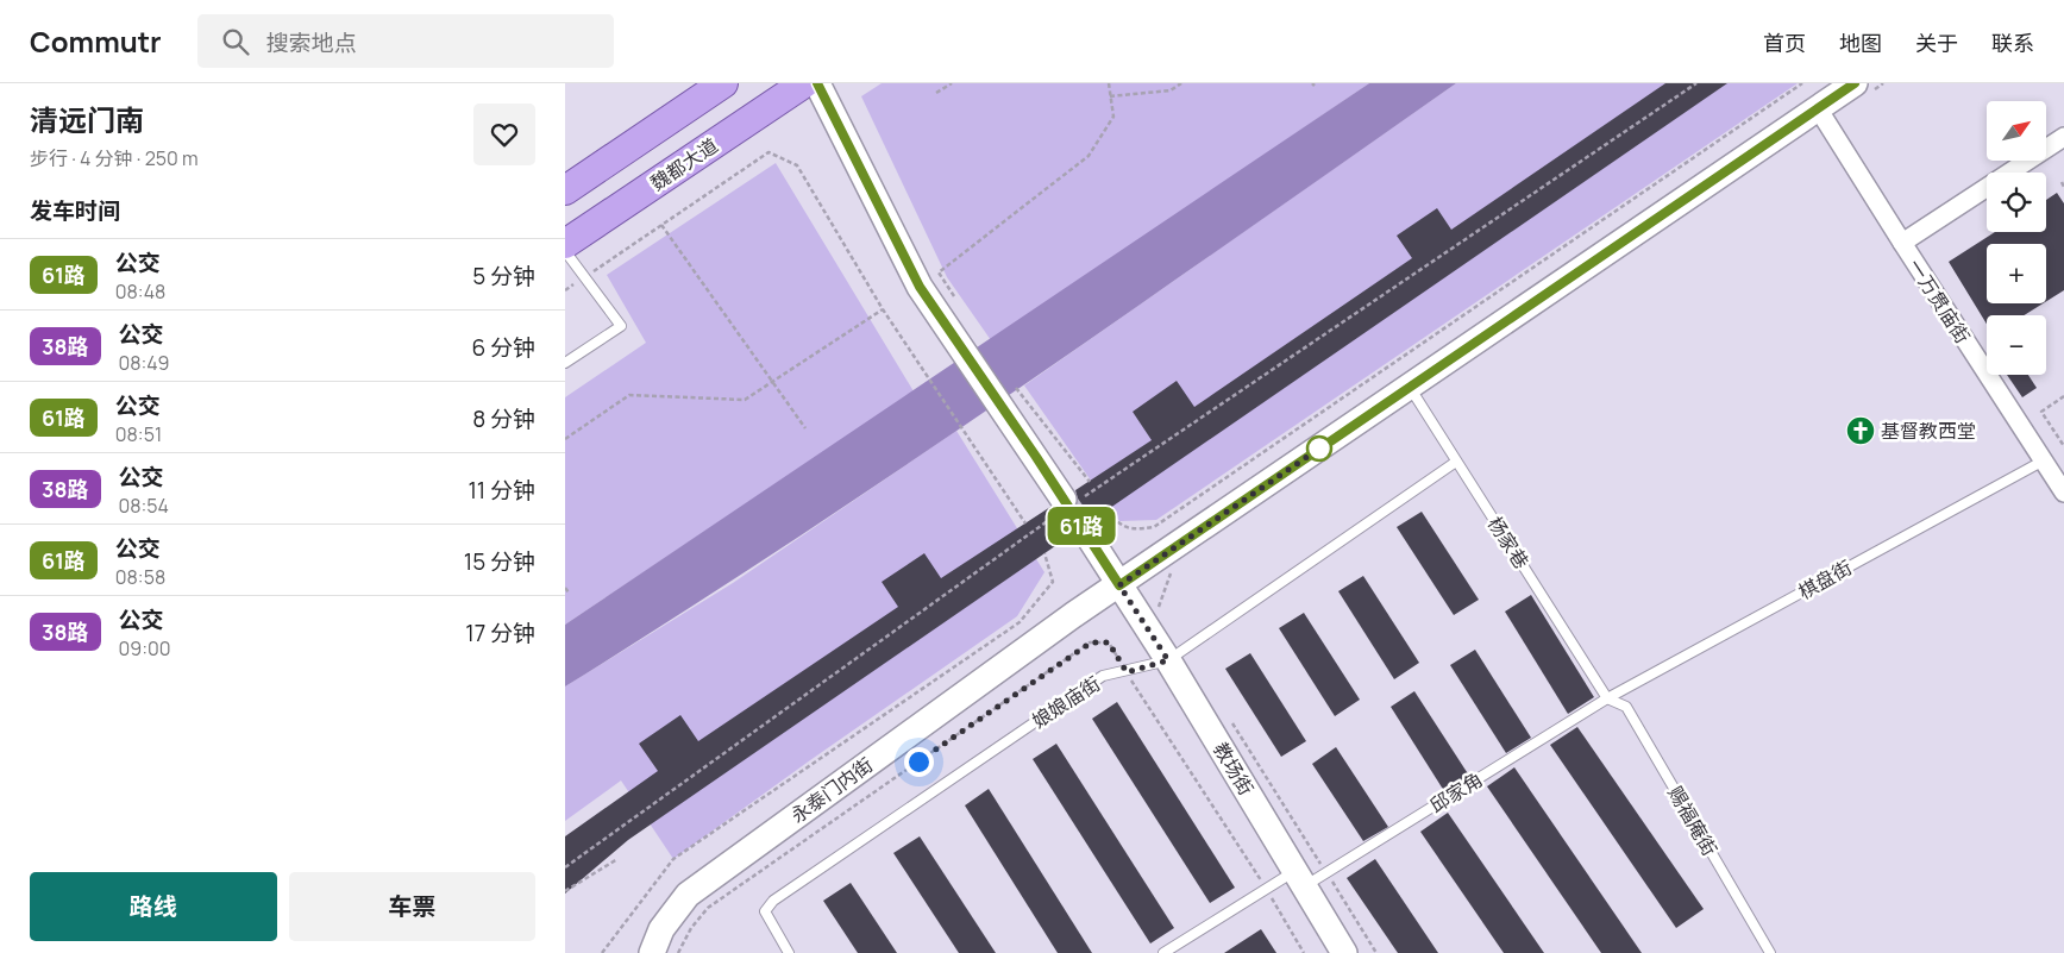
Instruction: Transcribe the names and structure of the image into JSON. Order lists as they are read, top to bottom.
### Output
{
  "streets": {
    "main road": ["魏都大道", "教场街", "永泰门内街"],
    "street": ["一万贯庙街"],
    "lane": [
      "杨家巷",
      "棋盘街",
      "娘娘庙街",
      "邱家角",
      "赐福庵街"
    ]
  },
  "crossings": [
    ["一万贯庙街", "棋盘街"],
    ["一万贯庙街", "永泰门内街"],
    ["杨家巷", "棋盘街"],
    ["杨家巷", "娘娘庙街"],
    ["杨家巷", "永泰门内街"],
    ["杨家巷", "邱家角"],
    ["杨家巷", "赐福庵街"],
    ["棋盘街", "邱家角"],
    ["棋盘街", "赐福庵街"],
    ["娘娘庙街", "教场街"],
    ["教场街", "永泰门内街"],
    ["教场街", "邱家角"],
    ["邱家角", "赐福庵街"]
  ],
  "places": {
    "church": ["基督教西堂"]
  },
  "lines": ["bus line 61路"],
  "north": "top right",
  "page": {
    "header": "Commutr",
    "search": "搜索地点",
    "nav": [
      "首页",
      "地图",
      "关于",
      "联系"
    ],
    "heading": [
      ["清远门南", "步行 · 4 分钟 · 250 m"],
      "发车时间"
    ],
    "on_map": "61路",
    "map_buttons": ["+", "−"],
    "list": [
      {
        "mark": "61路",
        "name": "公交",
        "note": "08:48",
        "value": "5 分钟"
      },
      {
        "mark": "38路",
        "name": "公交",
        "note": "08:49",
        "value": "6 分钟"
      },
      {
        "mark": "61路",
        "name": "公交",
        "note": "08:51",
        "value": "8 分钟"
      },
      {
        "mark": "38路",
        "name": "公交",
        "note": "08:54",
        "value": "11 分钟"
      },
      {
        "mark": "61路",
        "name": "公交",
        "note": "08:58",
        "value": "15 分钟"
      },
      {
        "mark": "38路",
        "name": "公交",
        "note": "09:00",
        "value": "17 分钟"
      }
    ],
    "buttons": ["路线", "车票"]
  }
}
